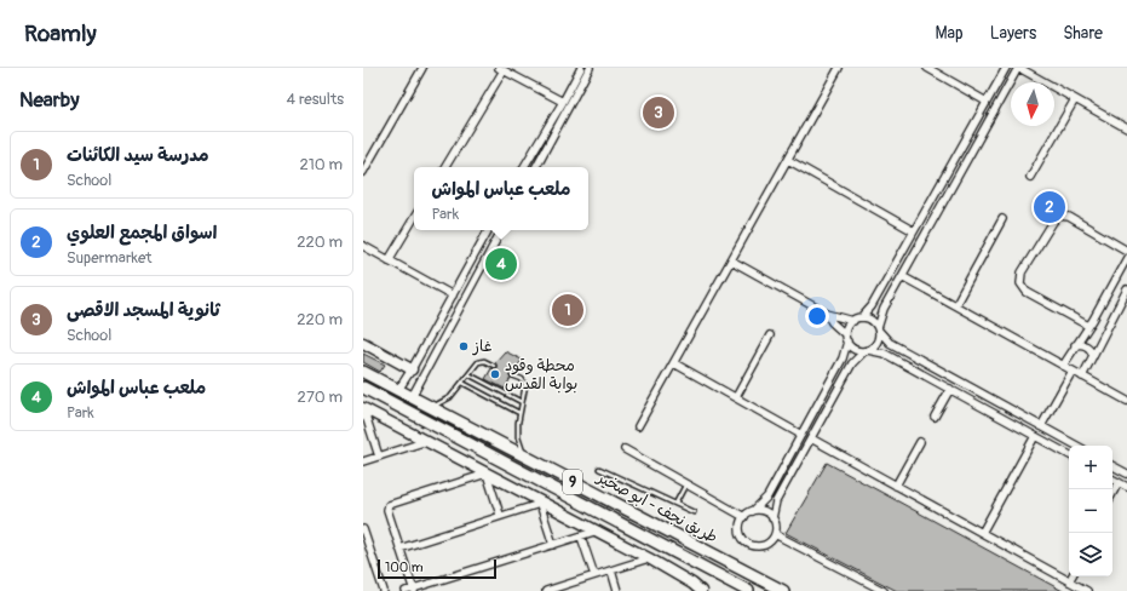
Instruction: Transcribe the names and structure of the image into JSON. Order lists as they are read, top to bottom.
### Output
{
  "streets": {
    "highway": ["9", "طريق نجف - ابو صخير"]
  },
  "places": ["غاز", "محطة وقود بوابة القدس"],
  "scale_bar": "100 m",
  "north": "bottom",
  "page": {
    "header": "Roamly",
    "nav": ["Map", "Layers", "Share"],
    "heading": ["Nearby", "4 results"],
    "pins": [
      "3",
      "2",
      "4",
      "1"
    ],
    "list": [
      {
        "mark": "1",
        "name": "مدرسة سيد الكائنات",
        "note": "School",
        "value": "210 m"
      },
      {
        "mark": "2",
        "name": "اسواق المجمع العلوي",
        "note": "Supermarket",
        "value": "220 m"
      },
      {
        "mark": "3",
        "name": "ثانوية المسجد الاقصى",
        "note": "School",
        "value": "220 m"
      },
      {
        "mark": "4",
        "name": "ملعب عباس المواش",
        "note": "Park",
        "value": "270 m"
      }
    ],
    "popup": ["ملعب عباس المواش", "Park"],
    "map_buttons": ["+", "−"],
    "scale": "100 m"
  }
}
